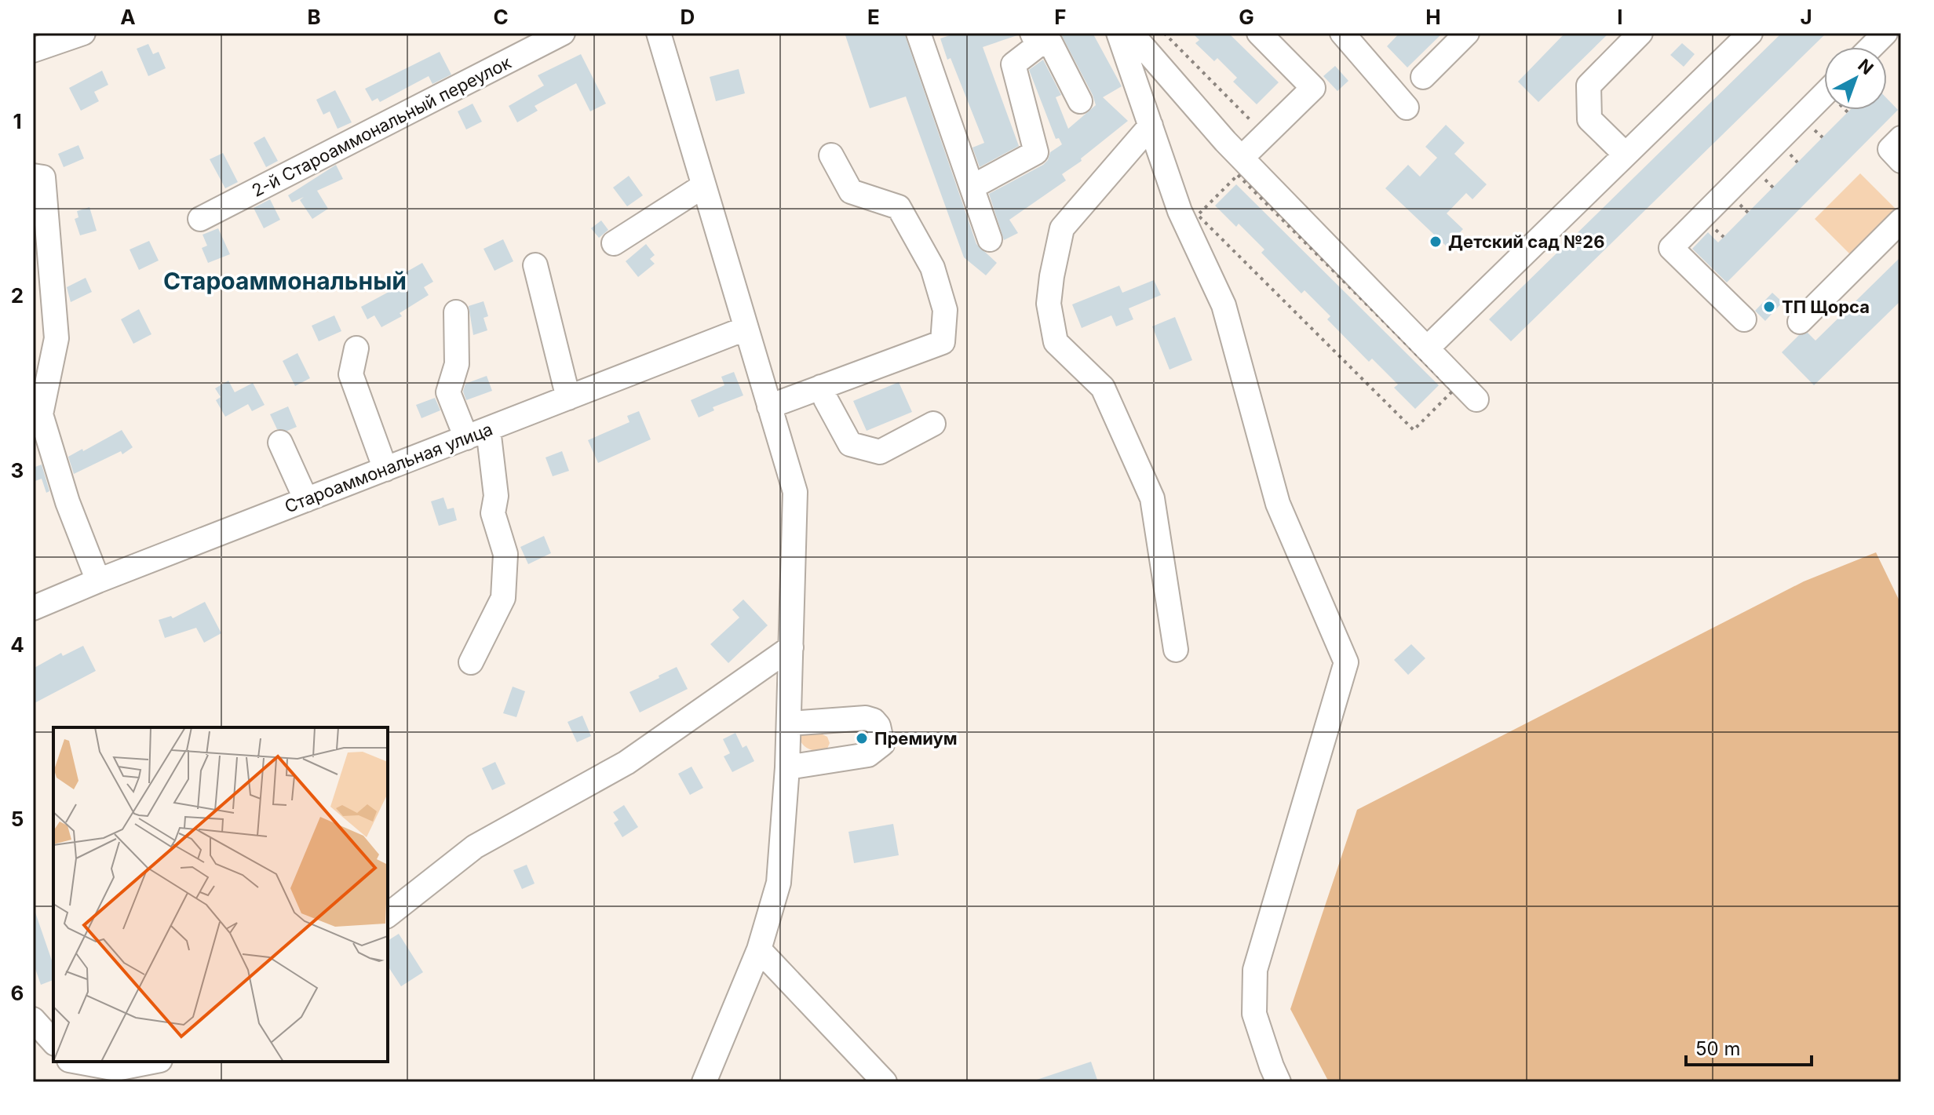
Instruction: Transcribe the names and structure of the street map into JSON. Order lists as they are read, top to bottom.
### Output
{
  "streets": {
    "street": ["2-й Староаммональный переулок", "Староаммональная улица"]
  },
  "districts": ["Староаммональный"],
  "places": ["Детский сад №26", "ТП Щорса", "Премиум"],
  "scale_bar": "50 m",
  "north": "top right",
  "grid": {
    "columns": [
      "A",
      "B",
      "C",
      "D",
      "E",
      "F",
      "G",
      "H",
      "I",
      "J"
    ],
    "rows": [
      "1",
      "2",
      "3",
      "4",
      "5",
      "6"
    ]
  }
}
